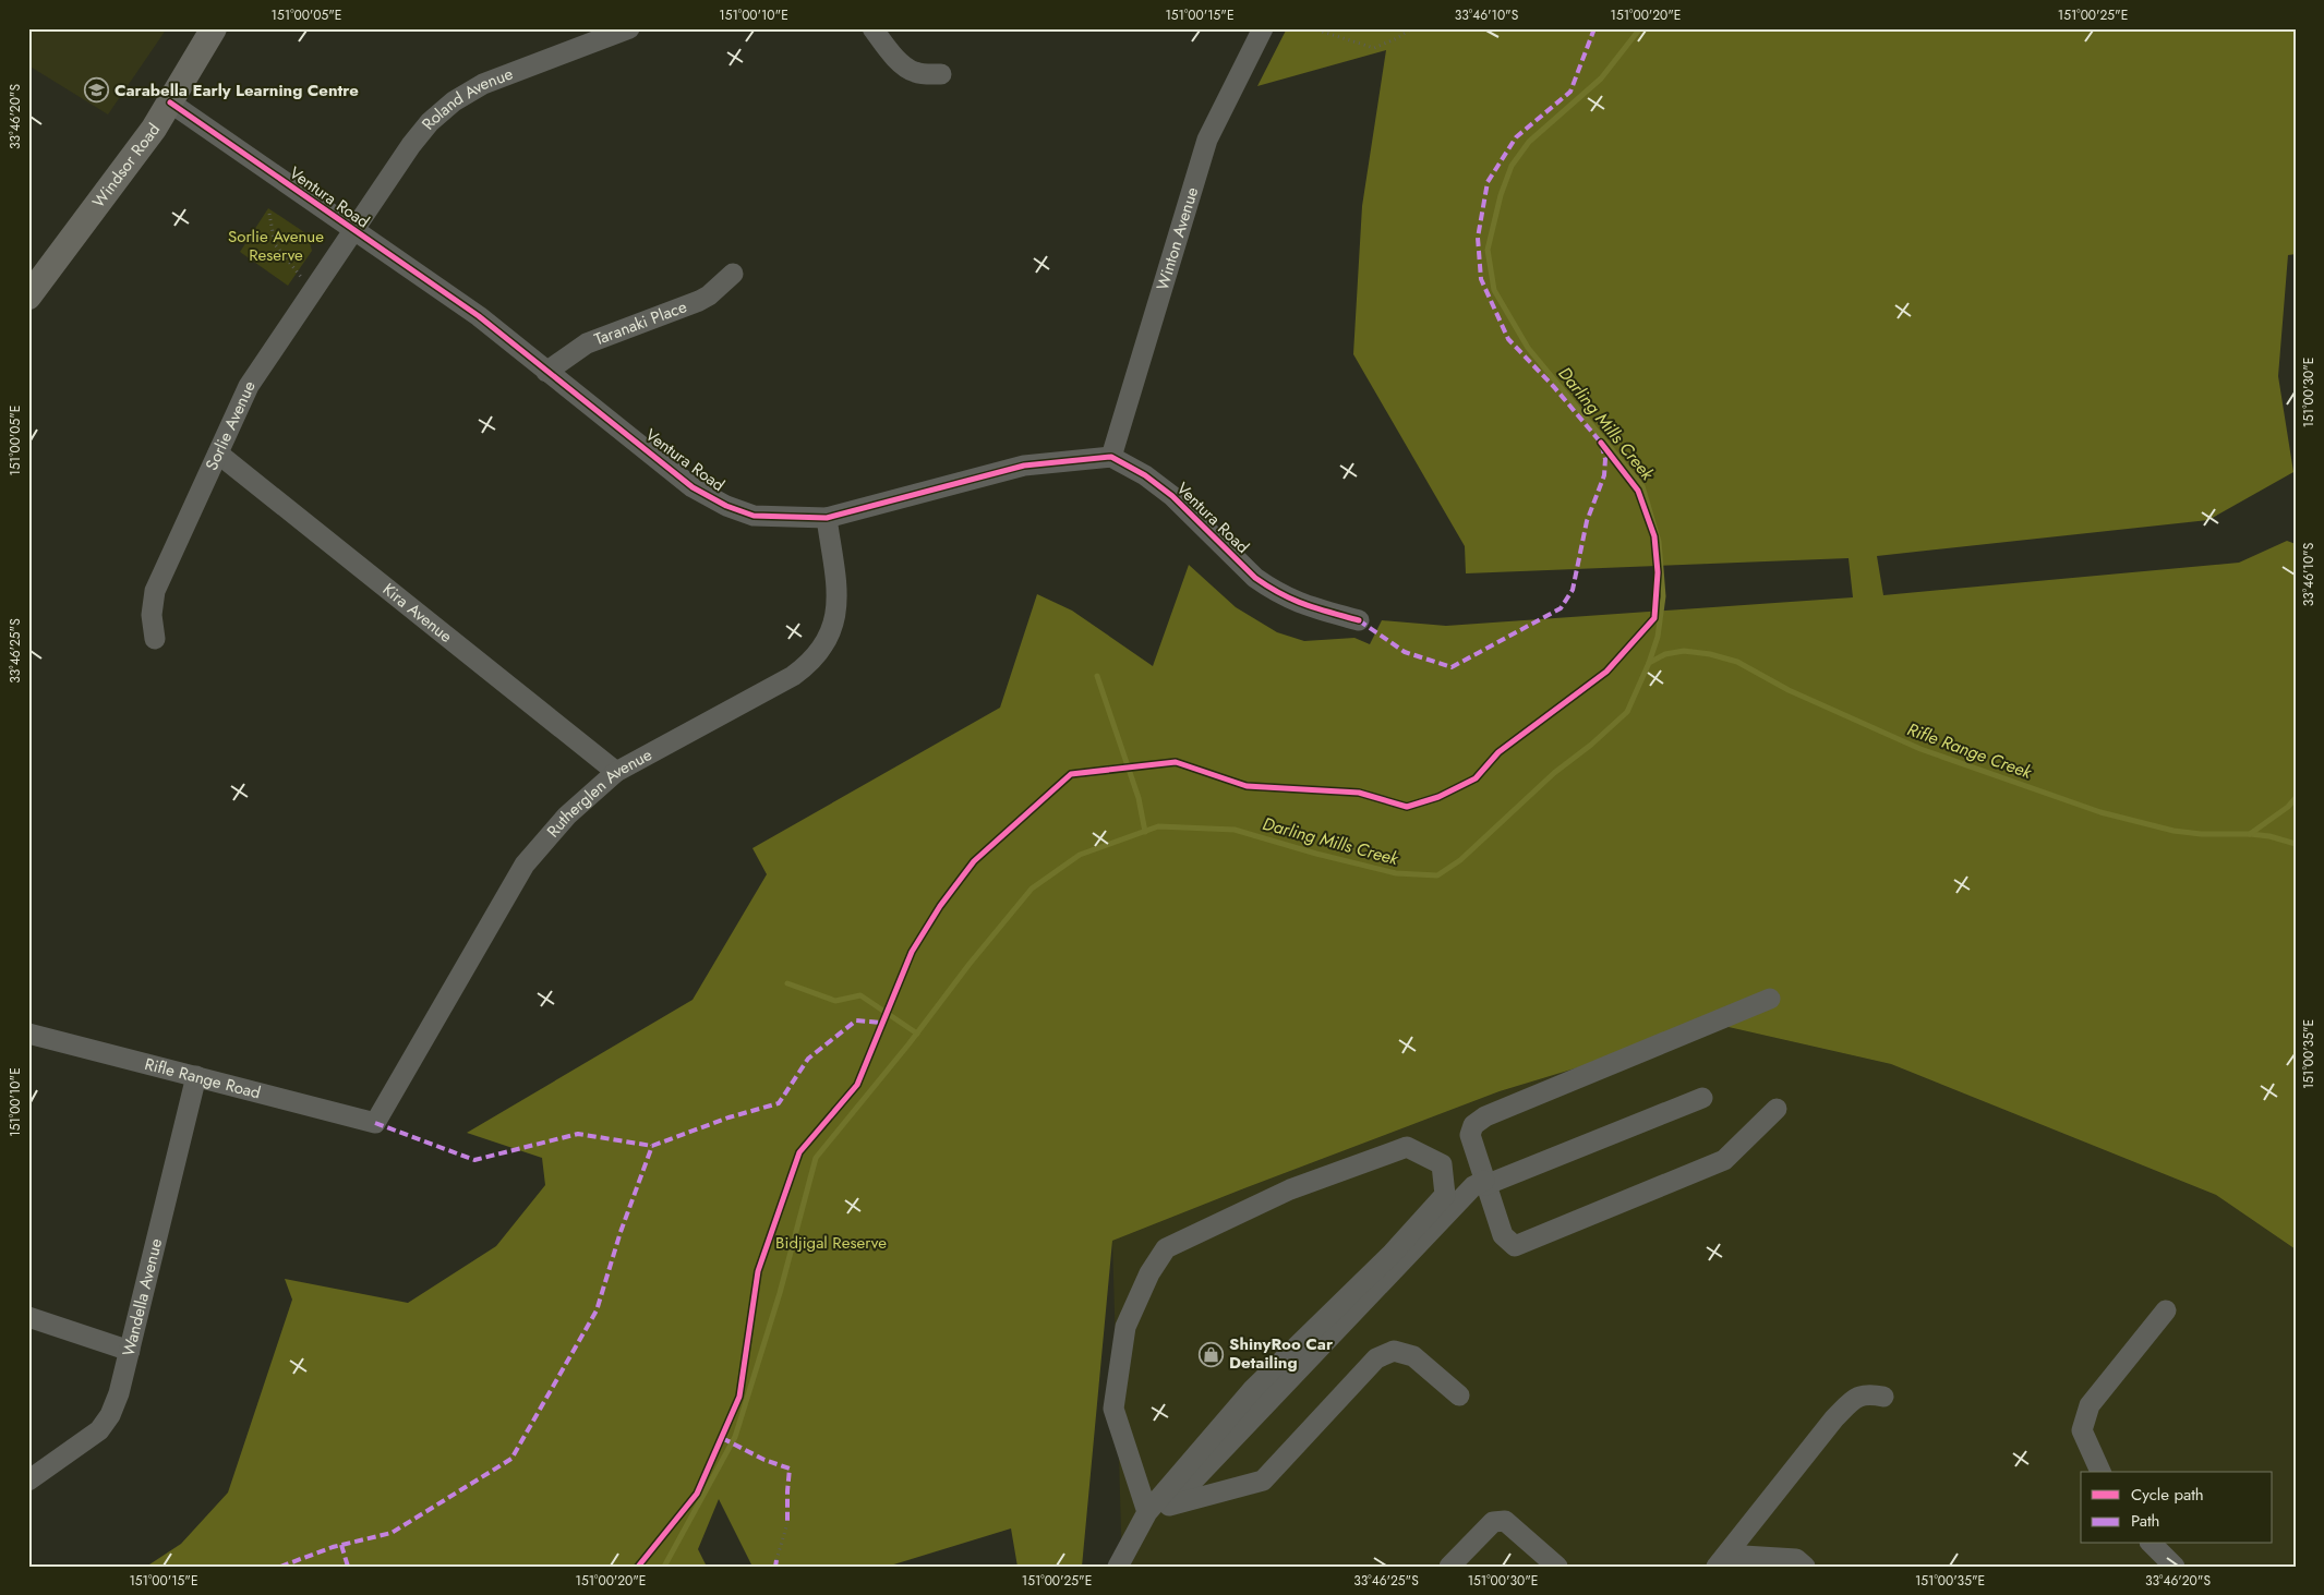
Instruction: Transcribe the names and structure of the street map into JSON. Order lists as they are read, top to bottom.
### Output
{
  "streets": {
    "main road": ["Windsor Road"],
    "street": [
      "Roland Avenue",
      "Ventura Road",
      "Winton Avenue",
      "Taranaki Place",
      "Sorlie Avenue",
      "Kira Avenue",
      "Rutherglen Avenue",
      "Rifle Range Road",
      "Wandella Avenue"
    ]
  },
  "crossings": [
    ["Roland Avenue", "Ventura Road"],
    ["Roland Avenue", "Sorlie Avenue"],
    ["Windsor Road", "Ventura Road"],
    ["Ventura Road", "Winton Avenue"],
    ["Ventura Road", "Taranaki Place"],
    ["Ventura Road", "Sorlie Avenue"],
    ["Ventura Road", "Rutherglen Avenue"],
    ["Sorlie Avenue", "Kira Avenue"],
    ["Kira Avenue", "Rutherglen Avenue"],
    ["Rutherglen Avenue", "Rifle Range Road"],
    ["Rifle Range Road", "Wandella Avenue"]
  ],
  "water": ["Darling Mills Creek", "Rifle Range Creek"],
  "parks": ["Sorlie Avenue Reserve", "Bidjigal Reserve"],
  "places": {
    "school or university": ["Carabella Early Learning Centre"],
    "shop": ["ShinyRoo Car Detailing"]
  },
  "legend": ["Cycle path", "Path"],
  "coordinates": [
    "151°00'05\"E",
    "151°00'10\"E",
    "151°00'15\"E",
    "33°46'10\"S",
    "151°00'20\"E",
    "151°00'25\"E",
    "33°46'20\"S",
    "151°00'30\"E",
    "33°46'25\"S",
    "151°00'35\"E"
  ]
}
